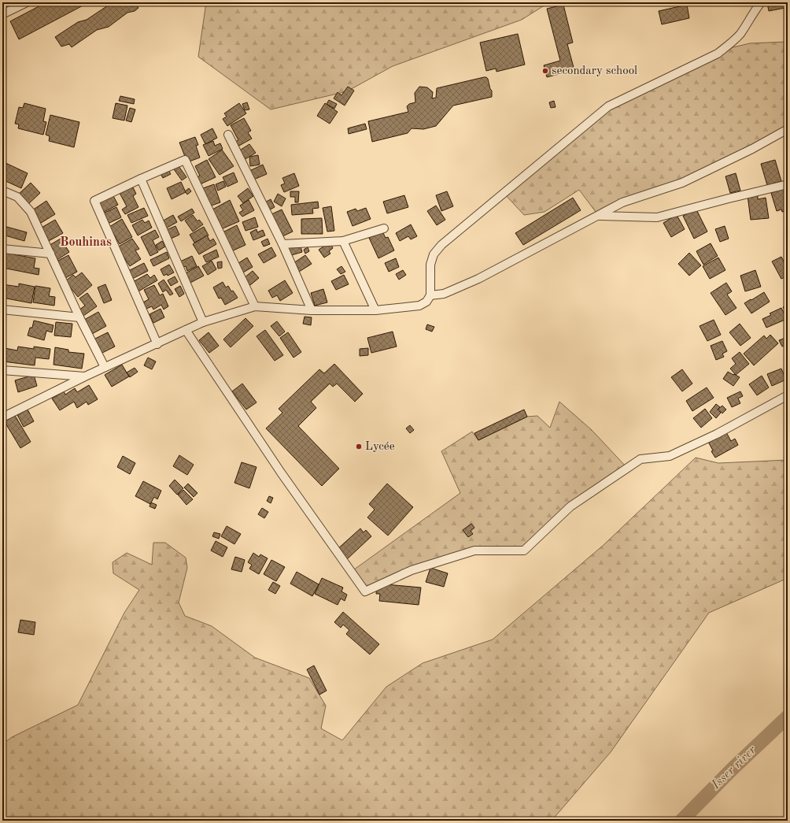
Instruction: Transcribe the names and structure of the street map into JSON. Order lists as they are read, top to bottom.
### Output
{
  "districts": ["Bouhinas"],
  "water": ["Isser river"],
  "places": ["secondary school", "Lycée"]
}
